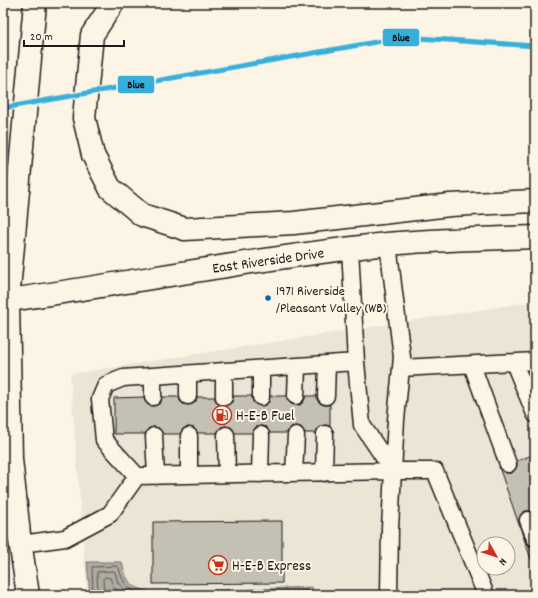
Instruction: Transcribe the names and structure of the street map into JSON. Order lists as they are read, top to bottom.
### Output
{
  "streets": {
    "main road": ["East Riverside Drive"]
  },
  "places": {
    "other": ["1971 Riverside /Pleasant Valley (WB)"],
    "fuel station": ["H-E-B Fuel"],
    "supermarket": ["H-E-B Express"]
  },
  "lines": ["transit line Blue"],
  "scale_bar": "20 m",
  "north": "bottom right"
}
